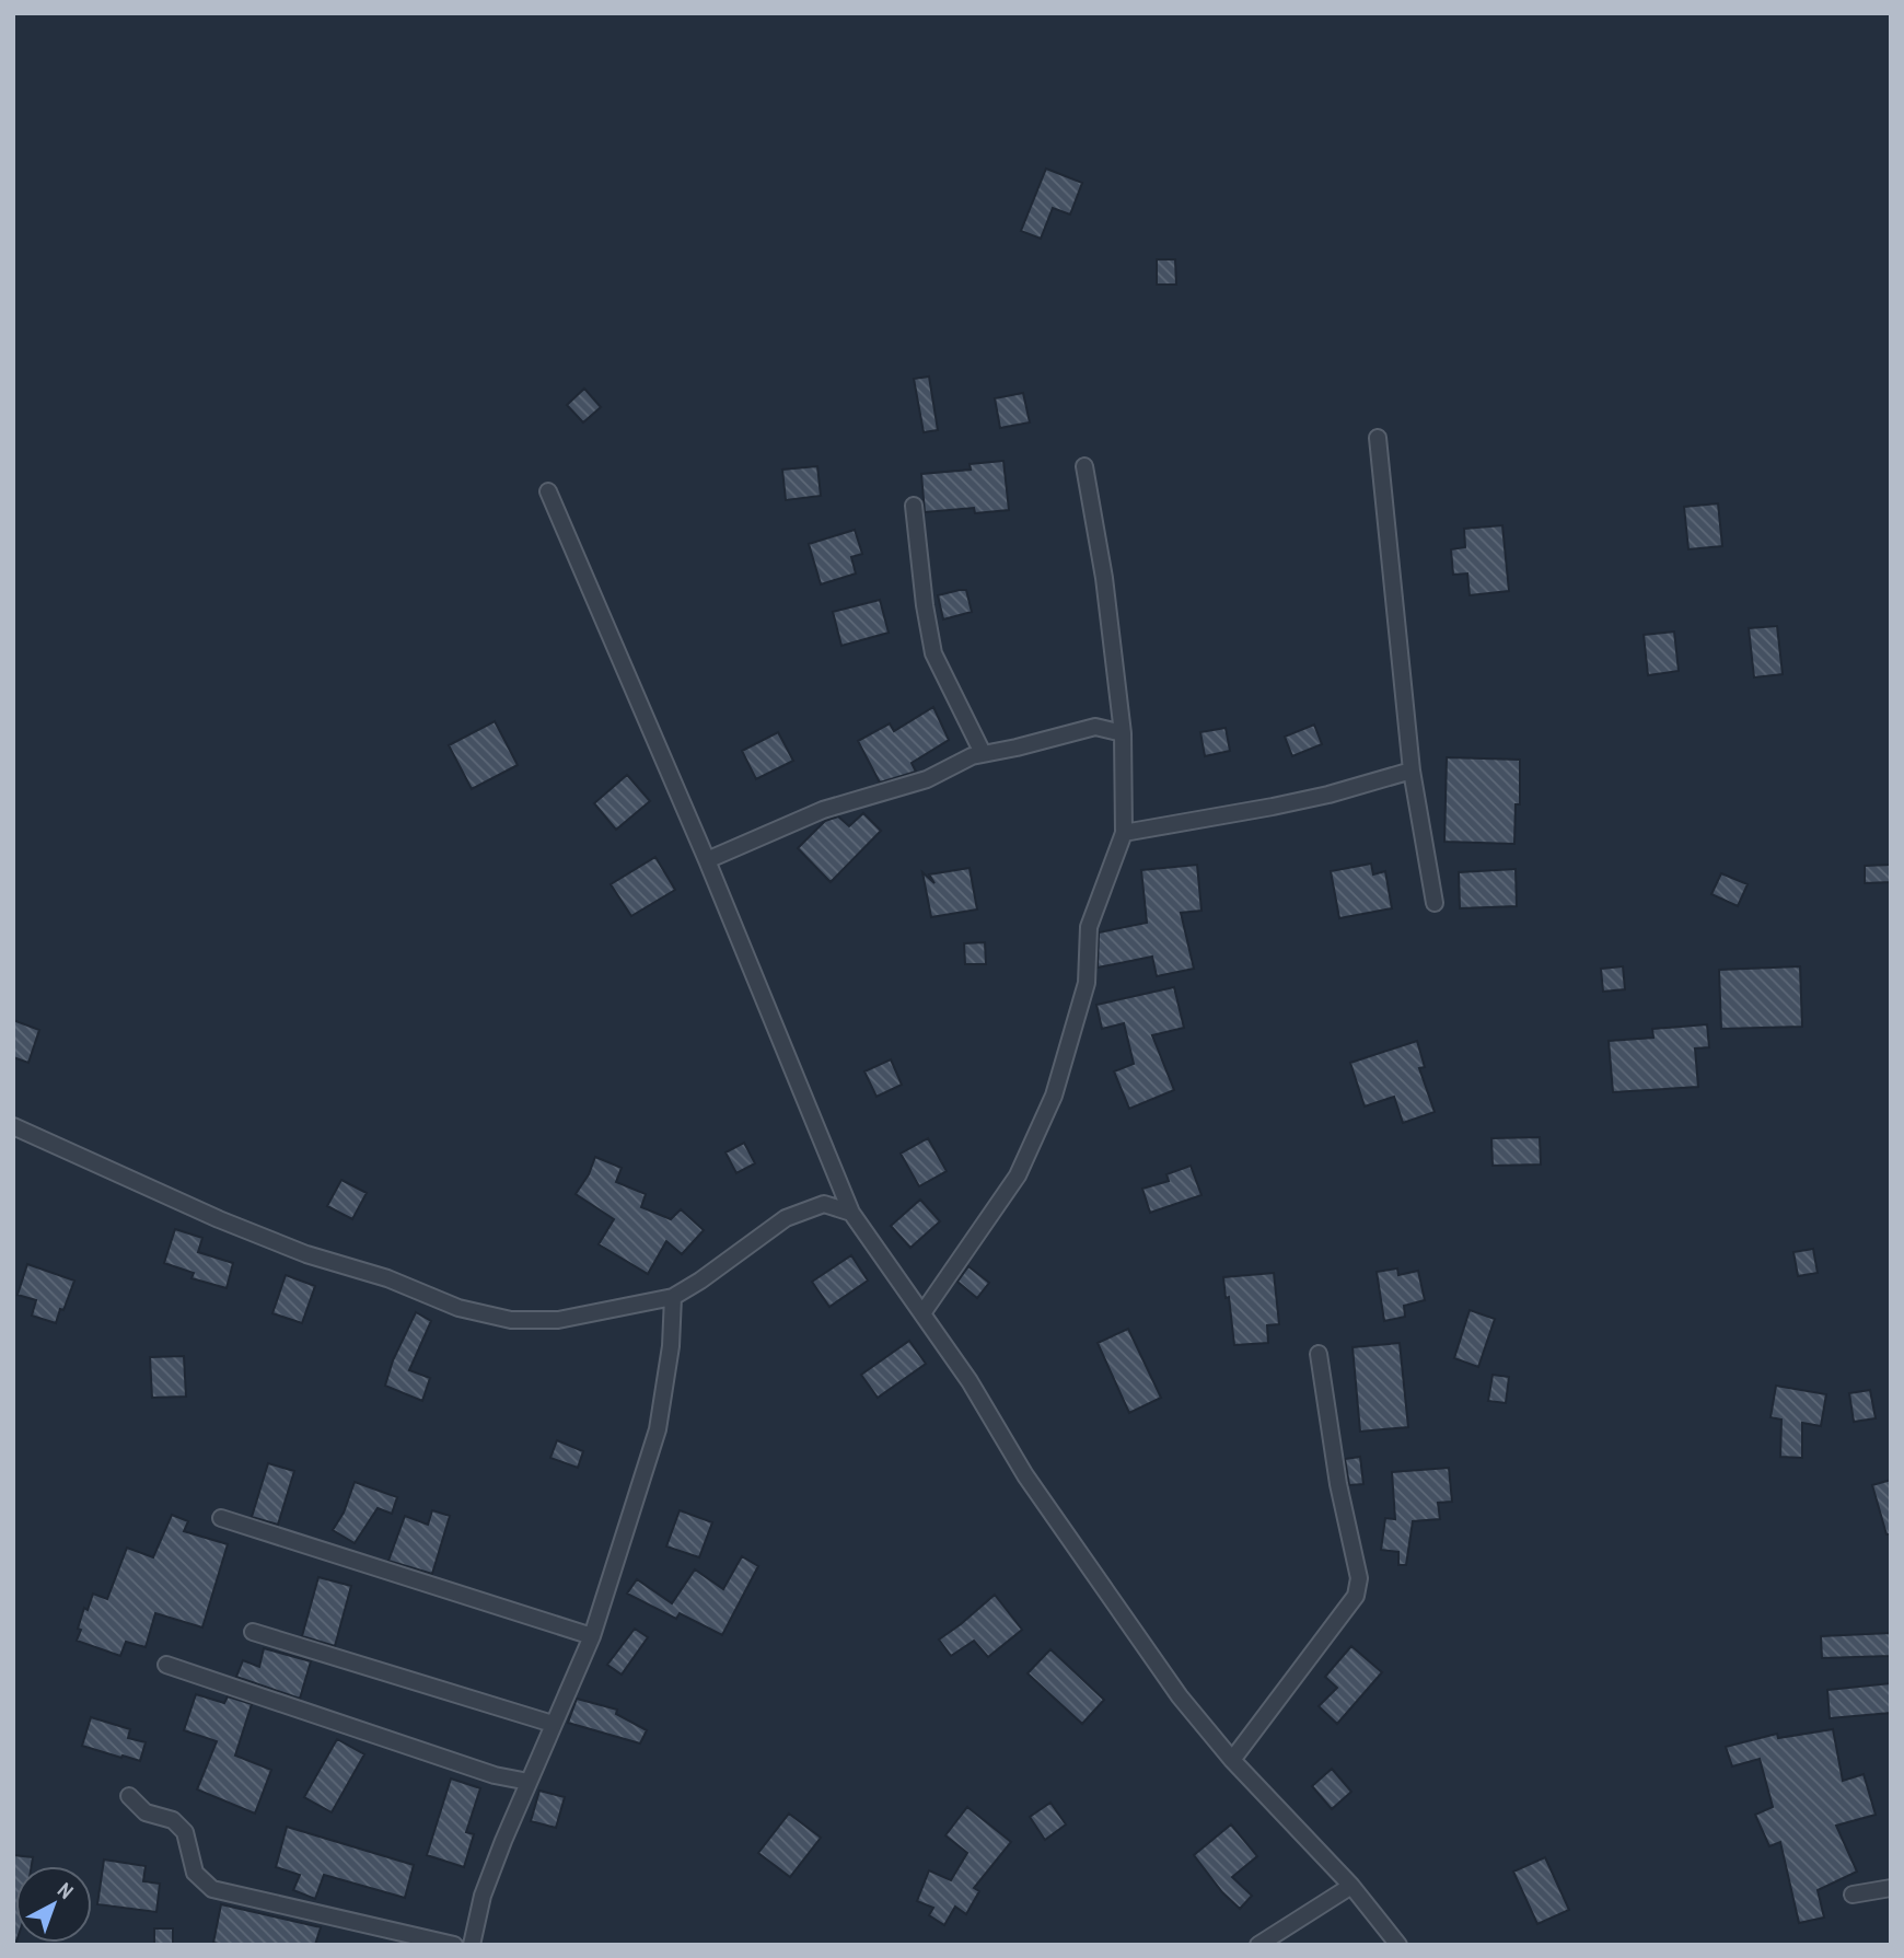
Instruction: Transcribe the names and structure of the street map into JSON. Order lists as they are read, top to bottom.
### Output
{
  "north": "top right"
}
